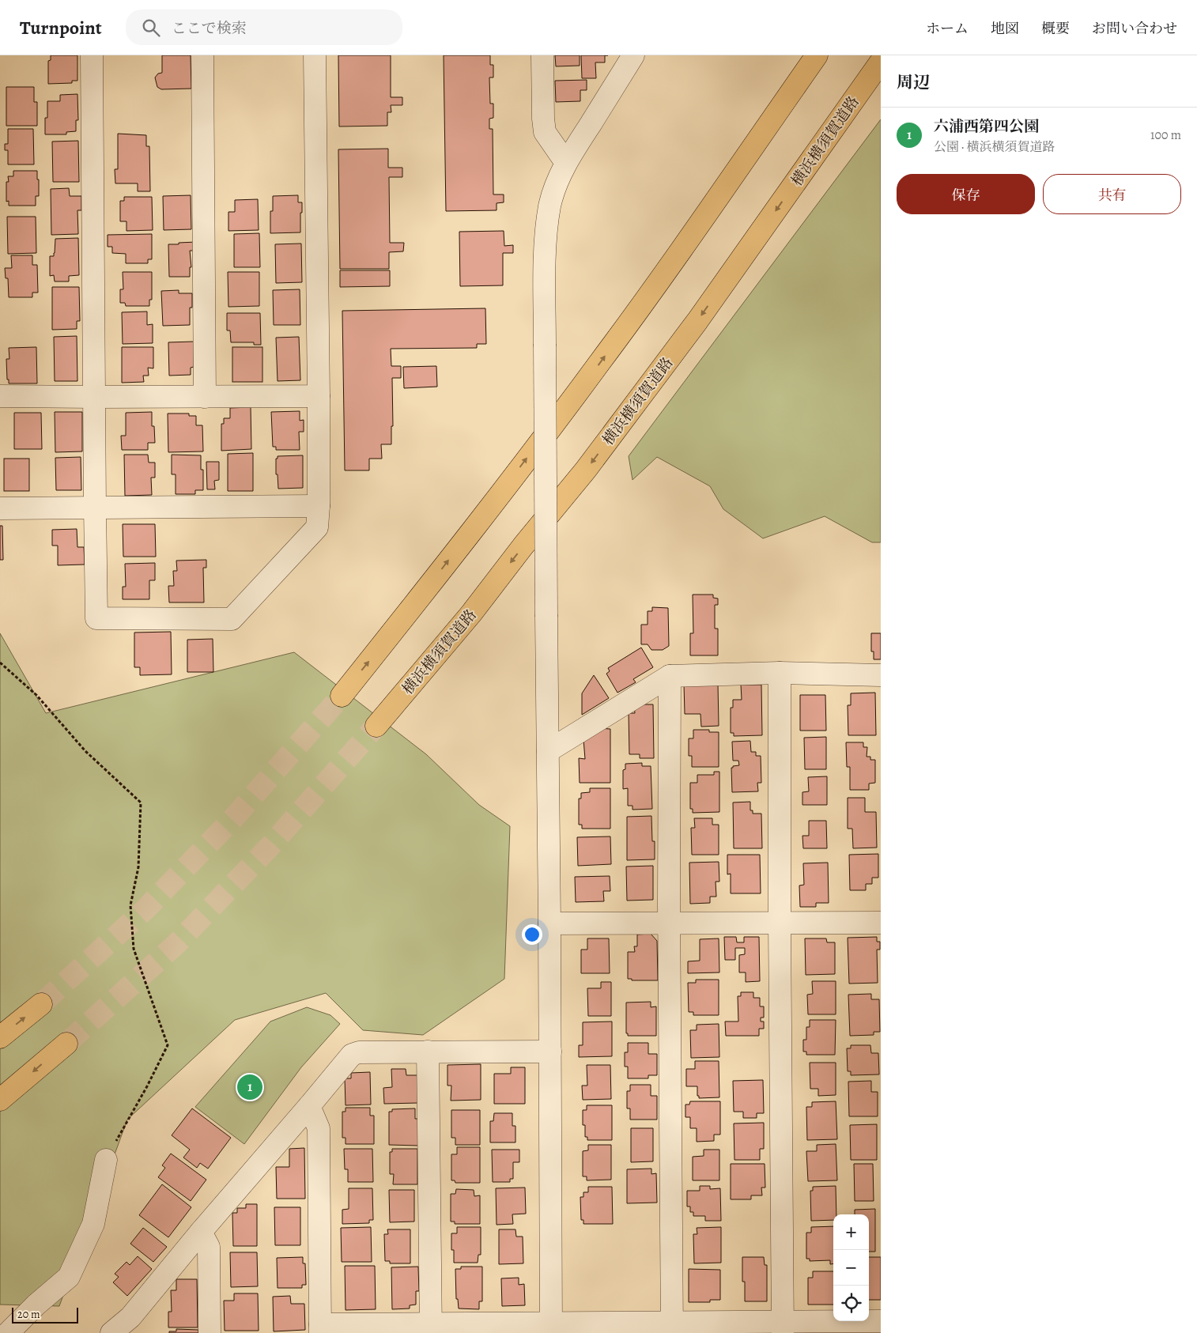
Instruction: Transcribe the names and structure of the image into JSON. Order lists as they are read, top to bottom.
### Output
{
  "streets": {
    "highway": ["横浜横須賀道路"]
  },
  "scale_bar": "20 m",
  "page": {
    "header": "Turnpoint",
    "search": "ここで検索",
    "nav": [
      "ホーム",
      "地図",
      "概要",
      "お問い合わせ"
    ],
    "heading": "周辺",
    "list": [
      {
        "mark": "1",
        "name": "六浦西第四公園",
        "note": "公園 · 横浜横須賀道路",
        "value": "100 m"
      }
    ],
    "buttons": ["保存", "共有"],
    "pins": "1",
    "map_buttons": ["+", "−"],
    "scale": "20 m"
  }
}
